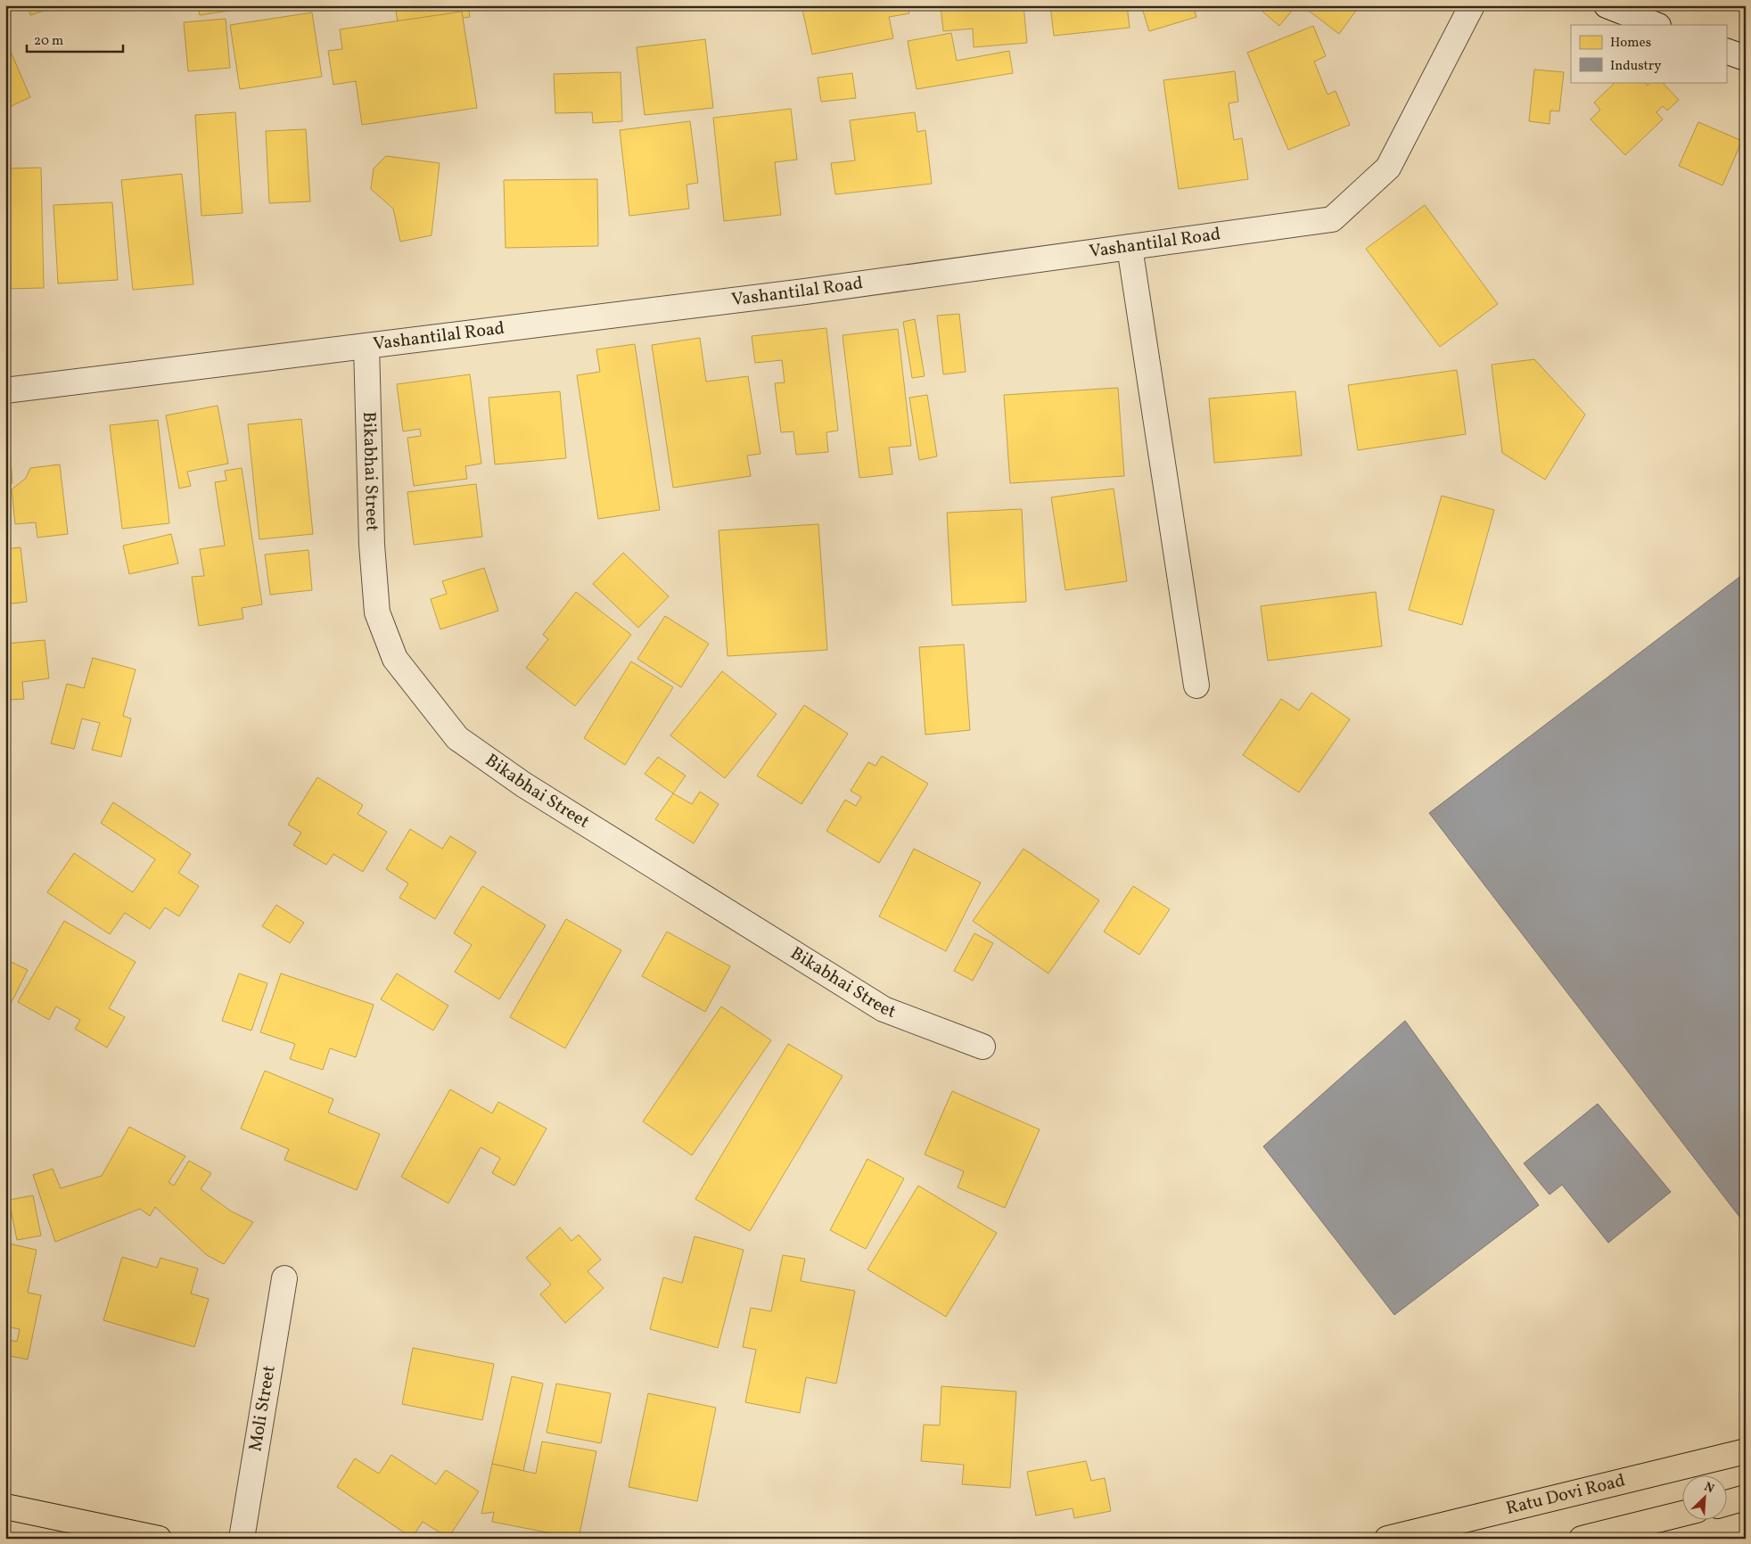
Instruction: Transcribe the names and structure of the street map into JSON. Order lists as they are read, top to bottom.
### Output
{
  "streets": {
    "main road": ["Ratu Dovi Road"],
    "street": ["Vashantilal Road", "Bikabhai Street", "Moli Street"]
  },
  "crossings": [
    ["Vashantilal Road", "Bikabhai Street"]
  ],
  "legend": ["Homes", "Industry"],
  "scale_bar": "20 m",
  "north": "top right"
}
